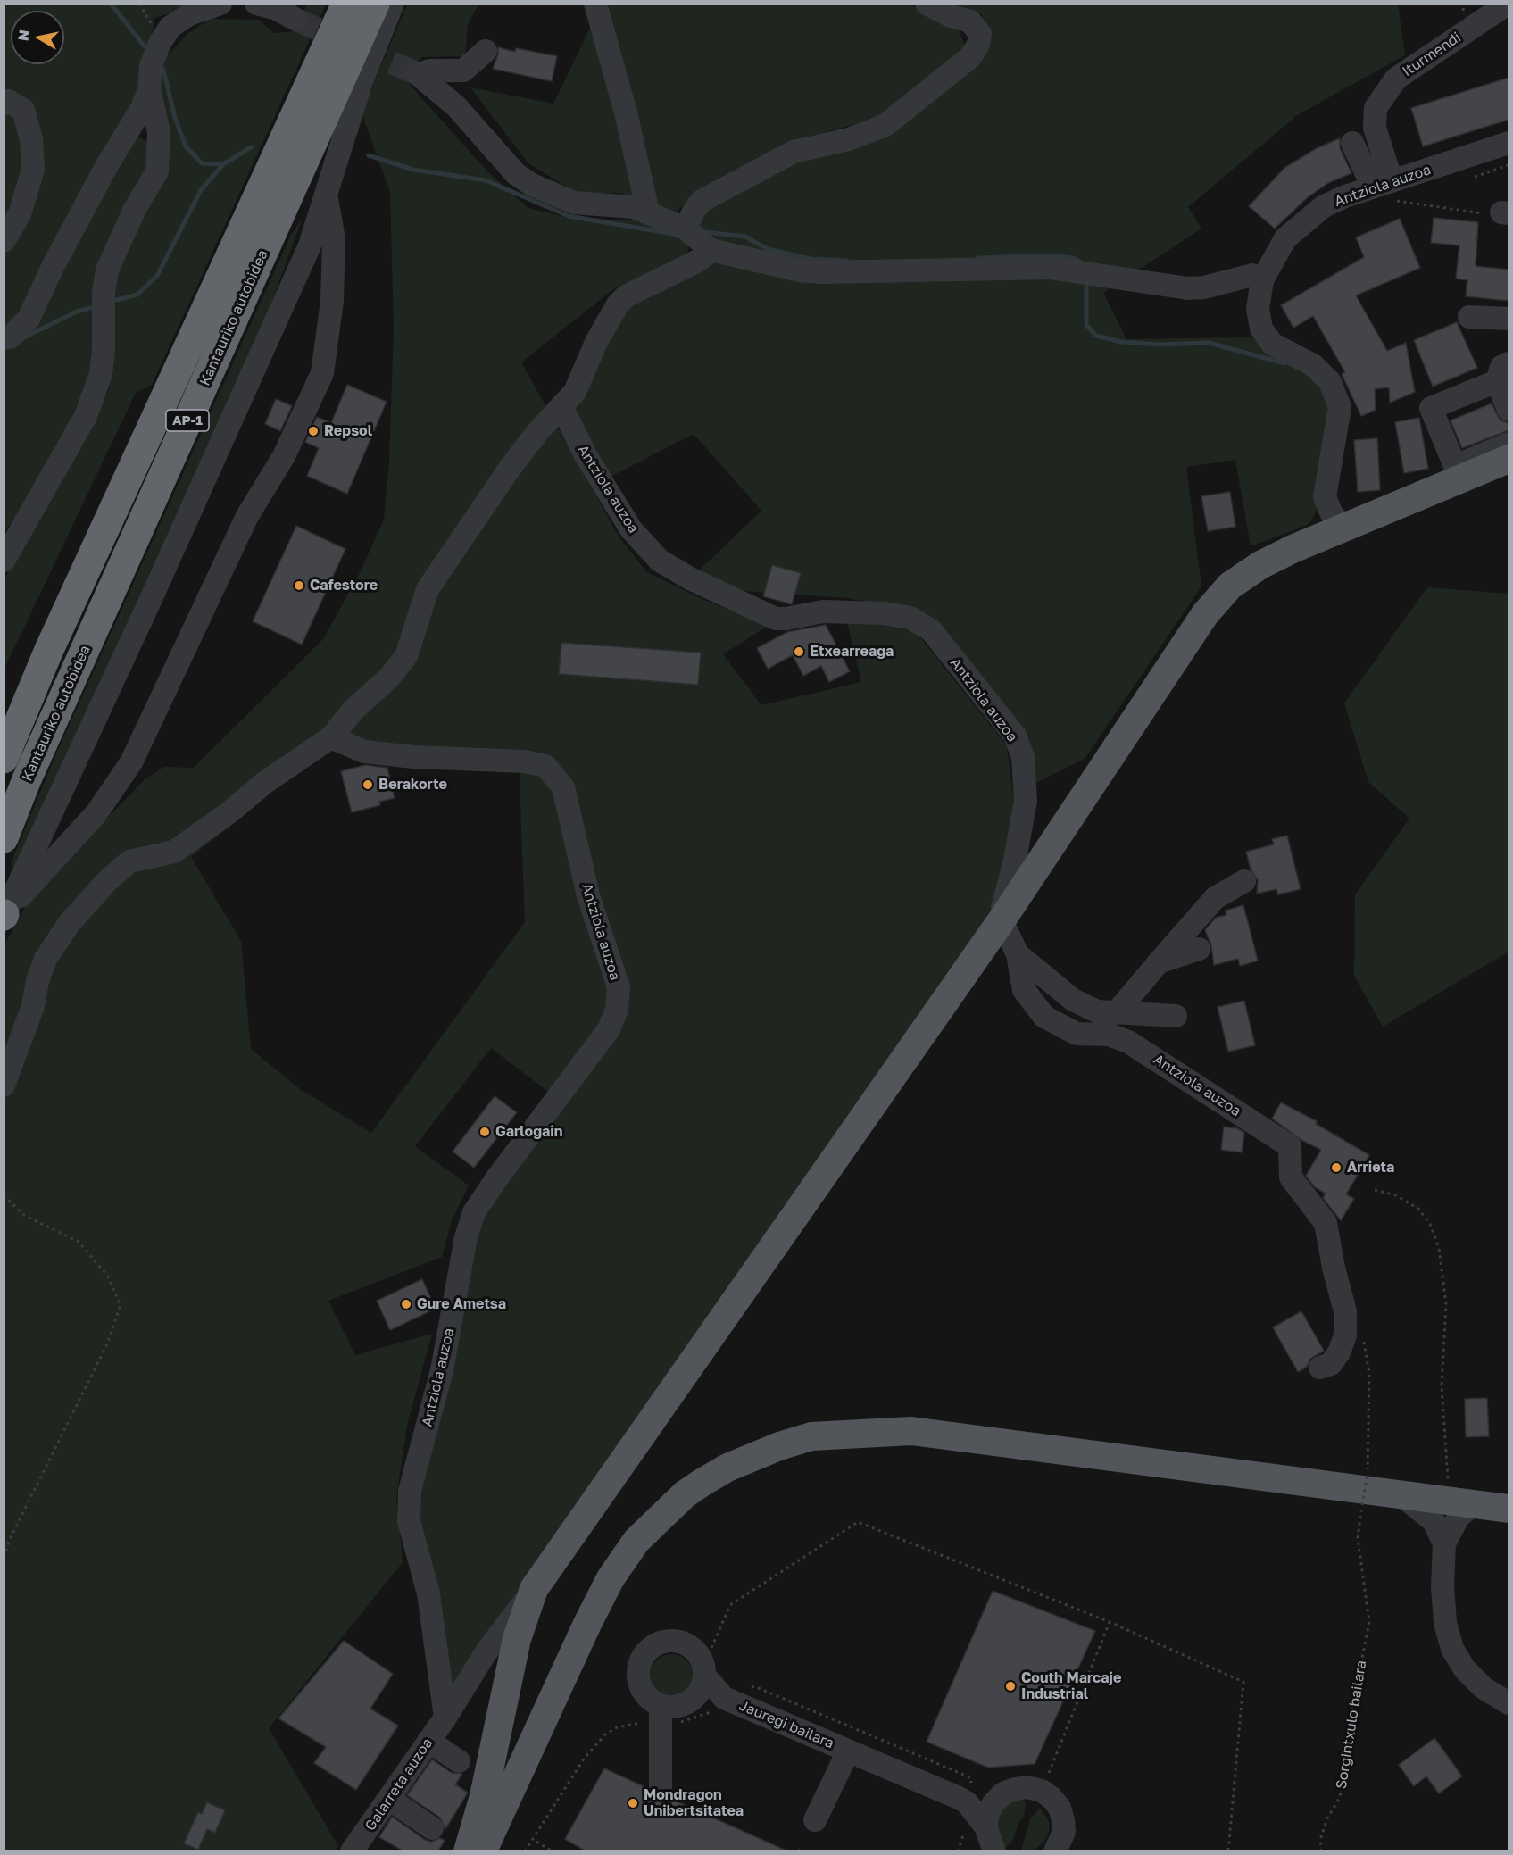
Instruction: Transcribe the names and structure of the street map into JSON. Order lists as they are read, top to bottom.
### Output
{
  "streets": {
    "highway": ["Kantauriko autobidea", "AP-1"],
    "street": [
      "Iturmendi",
      "Antziola auzoa",
      "Jauregi bailara",
      "Galarreta auzoa"
    ],
    "path": ["Sorgintxulo bailara"]
  },
  "crossings": [
    ["Iturmendi", "Antziola auzoa"],
    ["Antziola auzoa", "Galarreta auzoa"]
  ],
  "places": [
    "Repsol",
    "Cafestore",
    "Etxearreaga",
    "Berakorte",
    "Garlogain",
    "Arrieta",
    "Gure Ametsa",
    "Couth Marcaje Industrial",
    "Mondragon Unibertsitatea"
  ],
  "north": "left"
}
